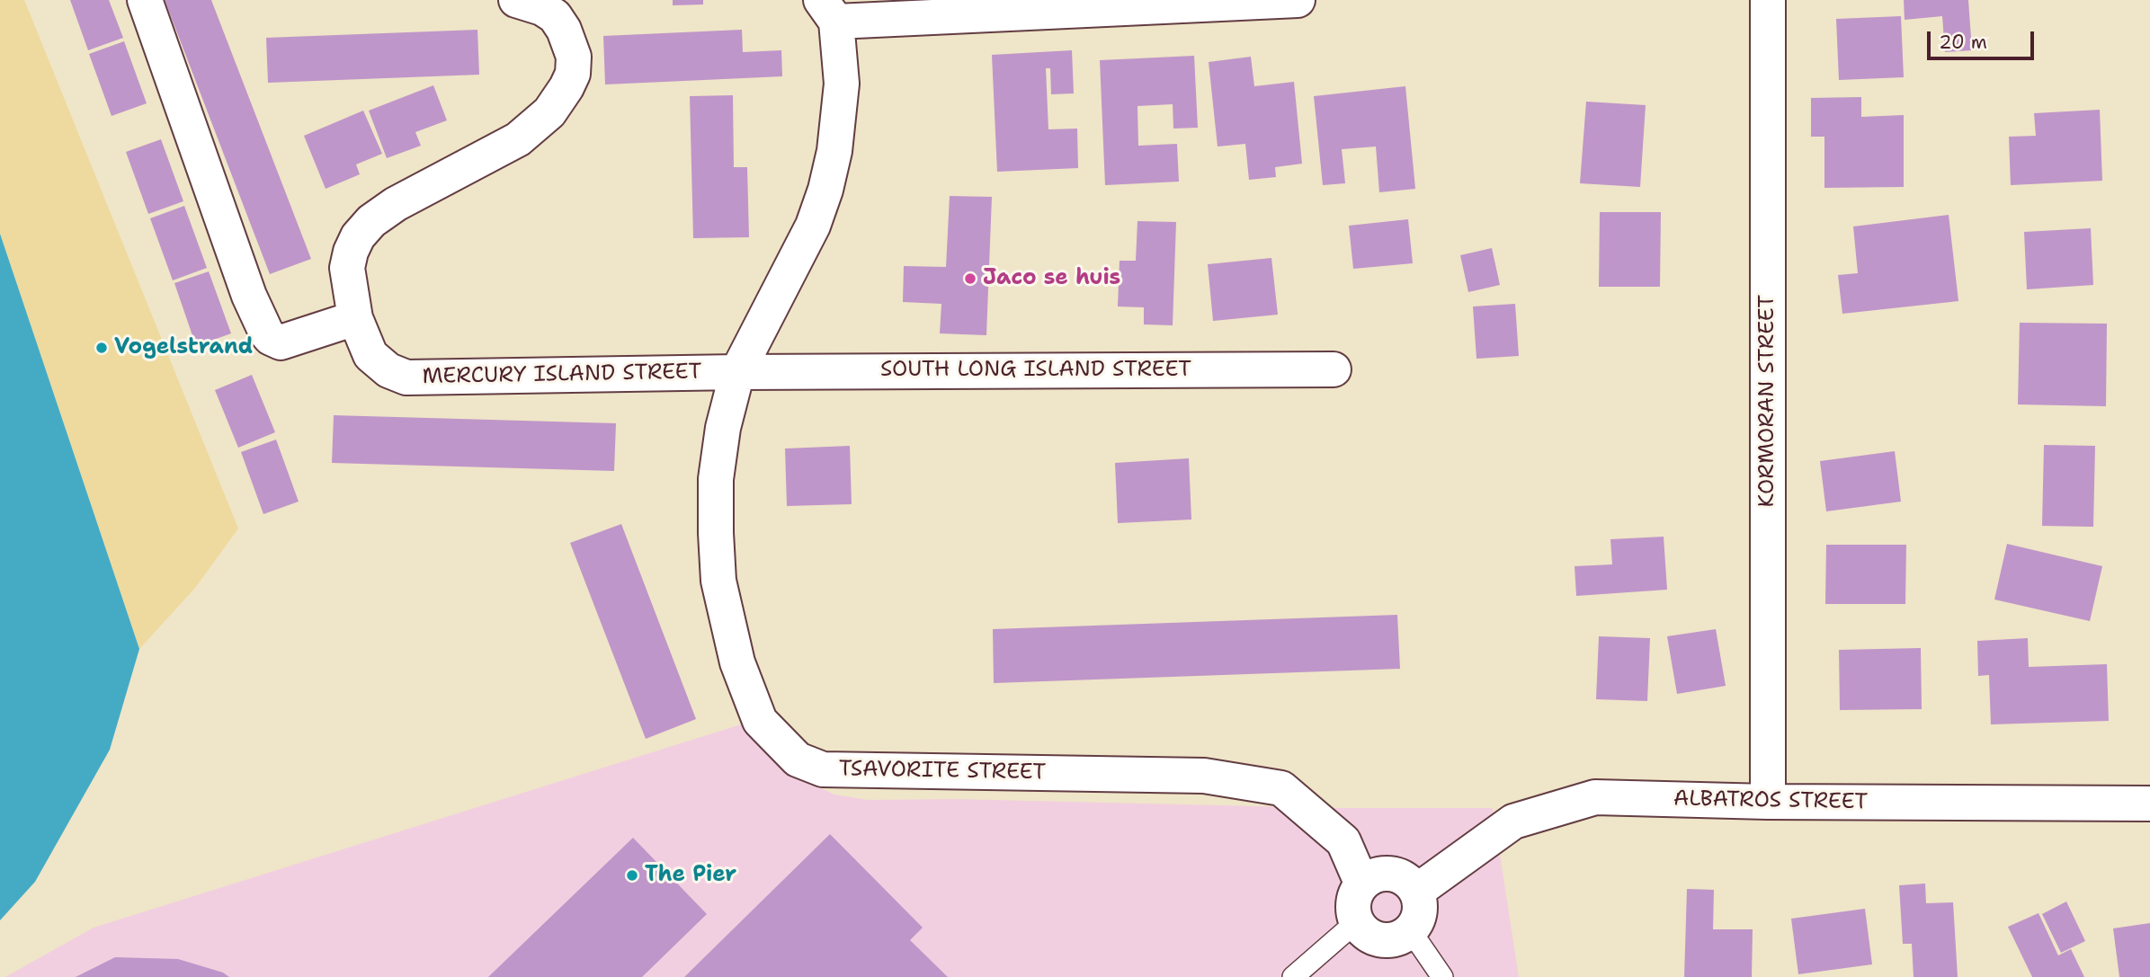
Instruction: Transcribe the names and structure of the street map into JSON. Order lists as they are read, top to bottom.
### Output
{
  "streets": {
    "street": [
      "SOUTH LONG ISLAND STREET",
      "MERCURY ISLAND STREET",
      "KORMORAN STREET",
      "TSAVORITE STREET",
      "ALBATROS STREET"
    ]
  },
  "crossings": [
    ["SOUTH LONG ISLAND STREET", "MERCURY ISLAND STREET"],
    ["SOUTH LONG ISLAND STREET", "TSAVORITE STREET"],
    ["MERCURY ISLAND STREET", "TSAVORITE STREET"],
    ["KORMORAN STREET", "ALBATROS STREET"],
    ["TSAVORITE STREET", "ALBATROS STREET"]
  ],
  "places": ["Jaco se huis", "Vogelstrand", "The Pier"],
  "scale_bar": "20 m"
}
